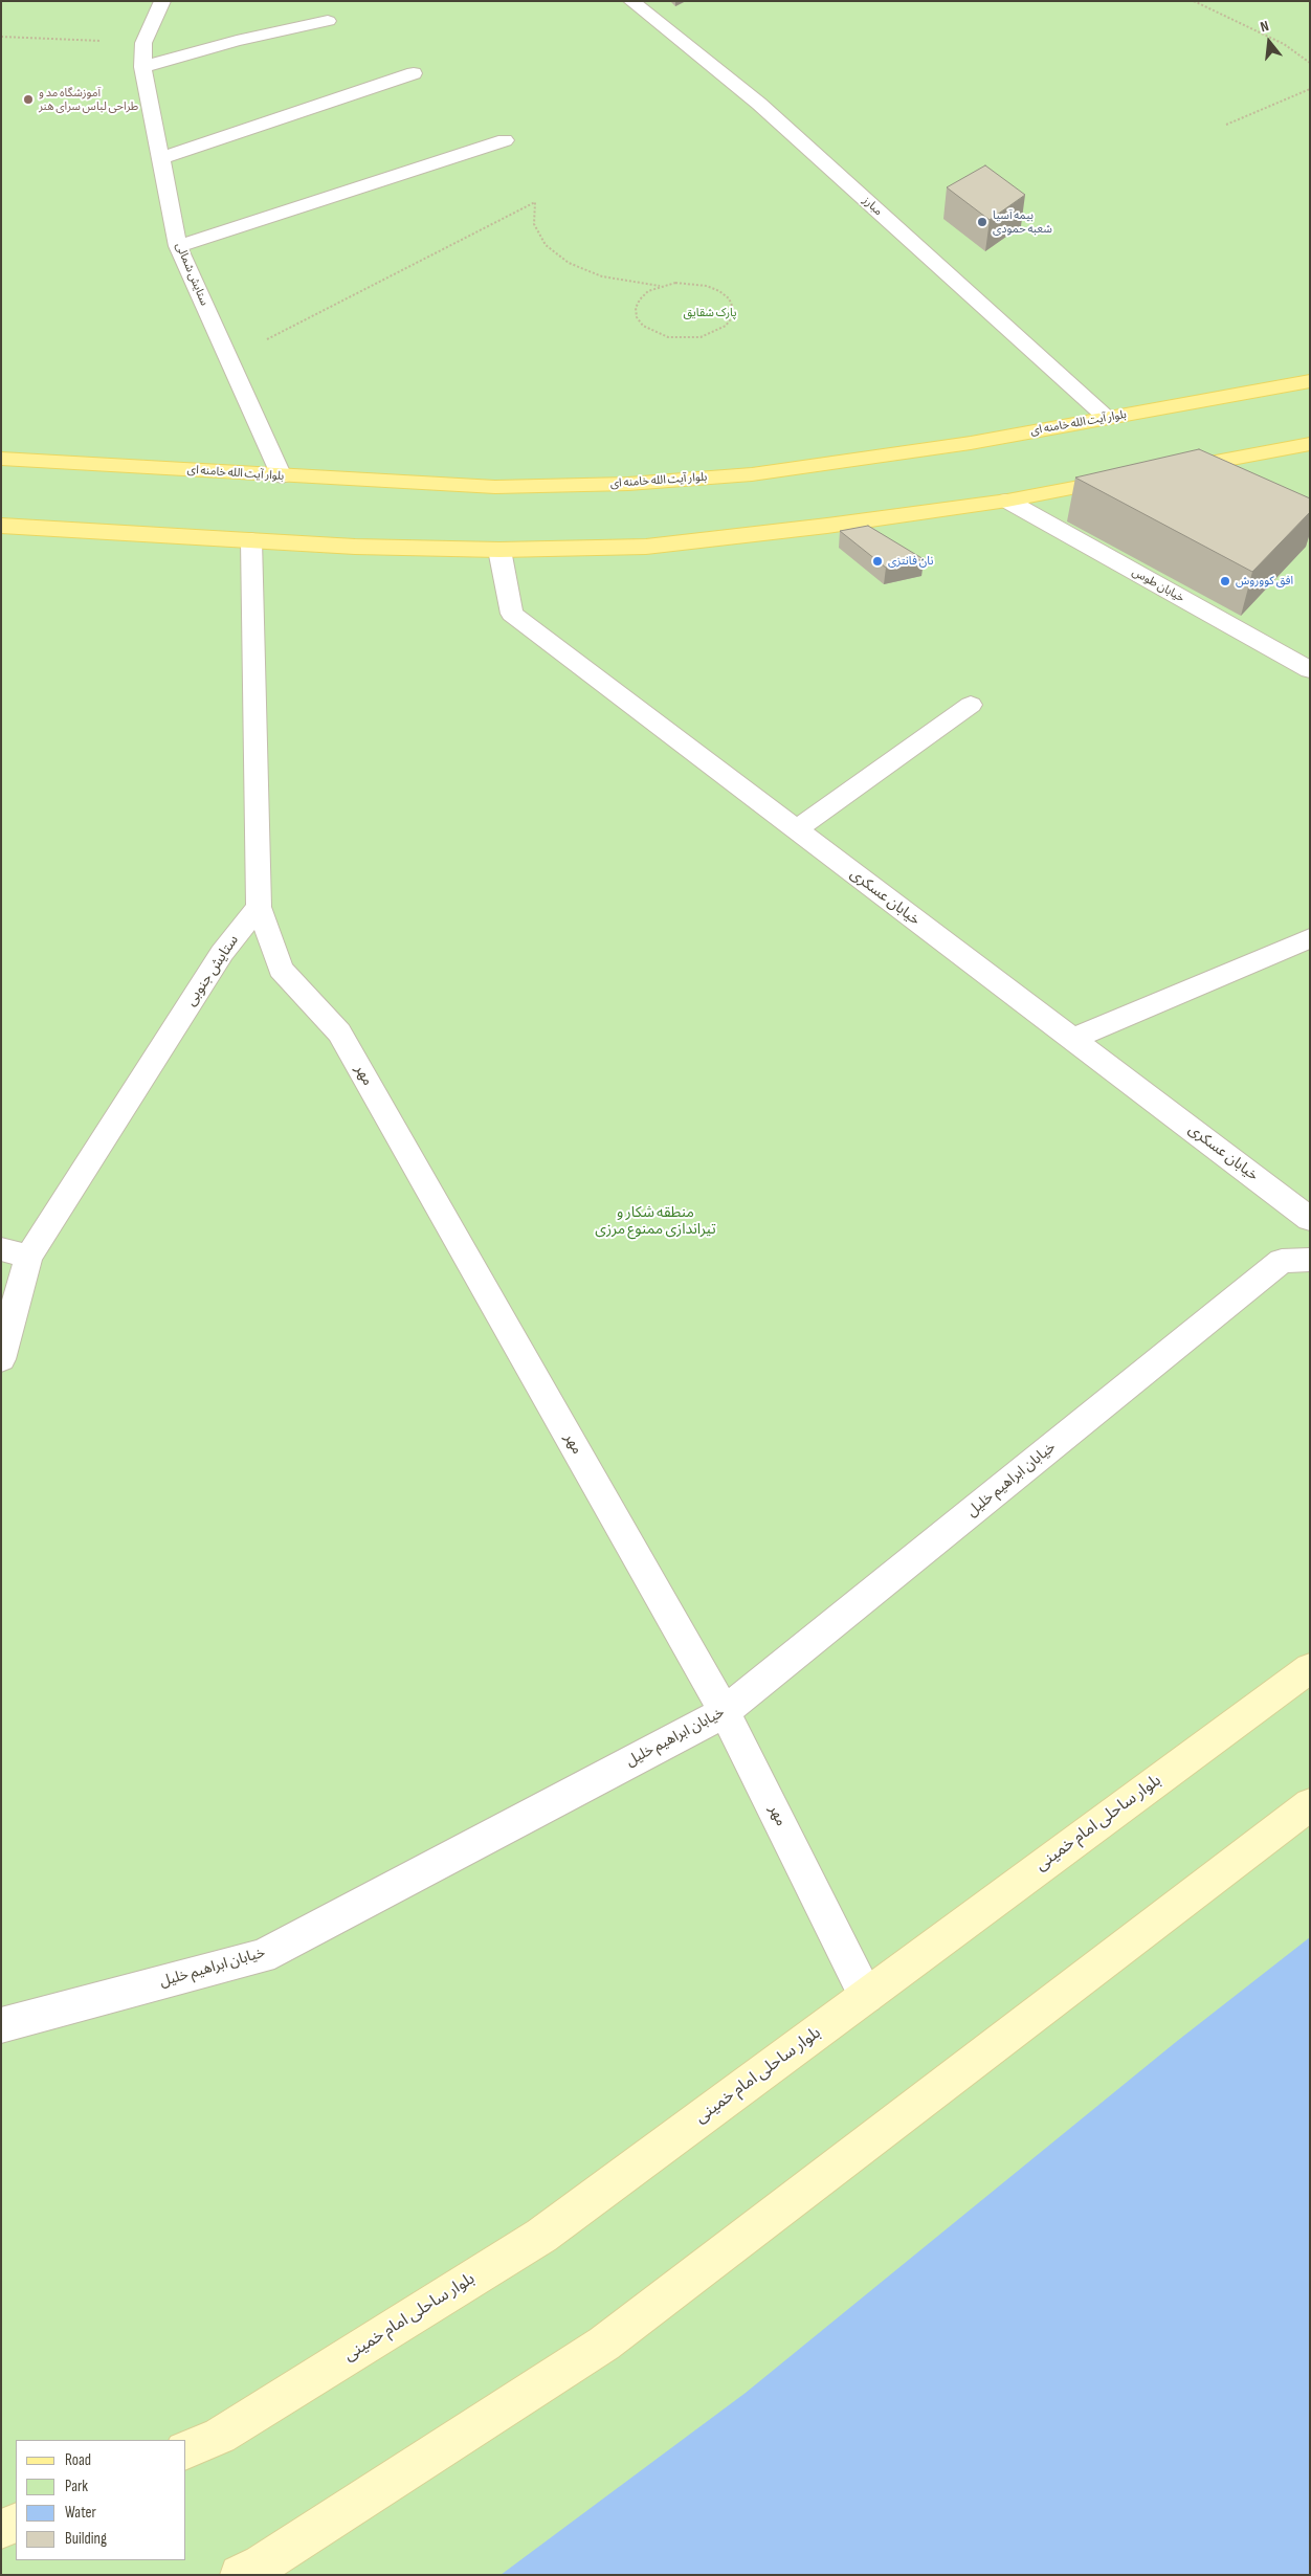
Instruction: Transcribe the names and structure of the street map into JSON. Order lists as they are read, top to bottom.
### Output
{
  "streets": {
    "main road": ["بلوار آیت الله خامنه ای", "بلوار ساحلی امام خمینی"],
    "street": [
      "مبارز",
      "ستایش شمالی",
      "خیابان طوس",
      "خیابان عسکری",
      "ستایش جنوبی",
      "مهر",
      "خیابان ابراهیم خلیل"
    ]
  },
  "crossings": [
    ["مبارز", "بلوار آیت الله خامنه ای"],
    ["ستایش شمالی", "بلوار آیت الله خامنه ای"],
    ["ستایش جنوبی", "مهر"],
    ["مهر", "خیابان ابراهیم خلیل"],
    ["مهر", "بلوار ساحلی امام خمینی"]
  ],
  "parks": ["پارک شقایق", "منطقه شکار و تیراندازی ممنوع مرزی"],
  "places": [
    "آموزشگاه مد و طراحی لباس سرای هنر",
    "بیمه آسیا شعبه حمودی",
    "نان فانتزی",
    "افق کووروش"
  ],
  "legend": [
    "Road",
    "Park",
    "Water",
    "Building"
  ],
  "north": "top"
}
